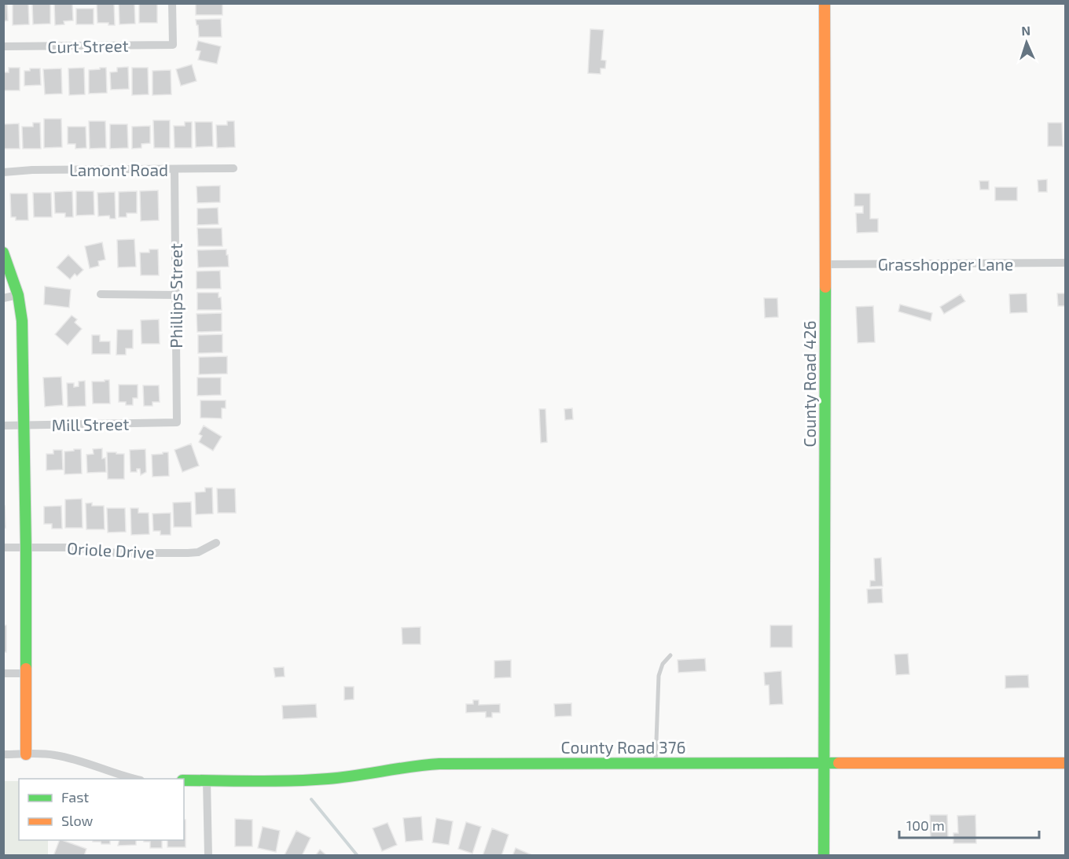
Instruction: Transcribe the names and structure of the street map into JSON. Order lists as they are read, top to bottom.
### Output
{
  "streets": {
    "street": [
      "Curt Street",
      "Lamont Road",
      "Grasshopper Lane",
      "Phillips Street",
      "County Road 426",
      "Mill Street",
      "Oriole Drive",
      "County Road 376"
    ]
  },
  "crossings": [
    ["Lamont Road", "Phillips Street"],
    ["Grasshopper Lane", "County Road 426"],
    ["Phillips Street", "Mill Street"],
    ["County Road 426", "County Road 376"]
  ],
  "legend": ["Fast", "Slow"],
  "scale_bar": "100 m",
  "north": "top"
}
